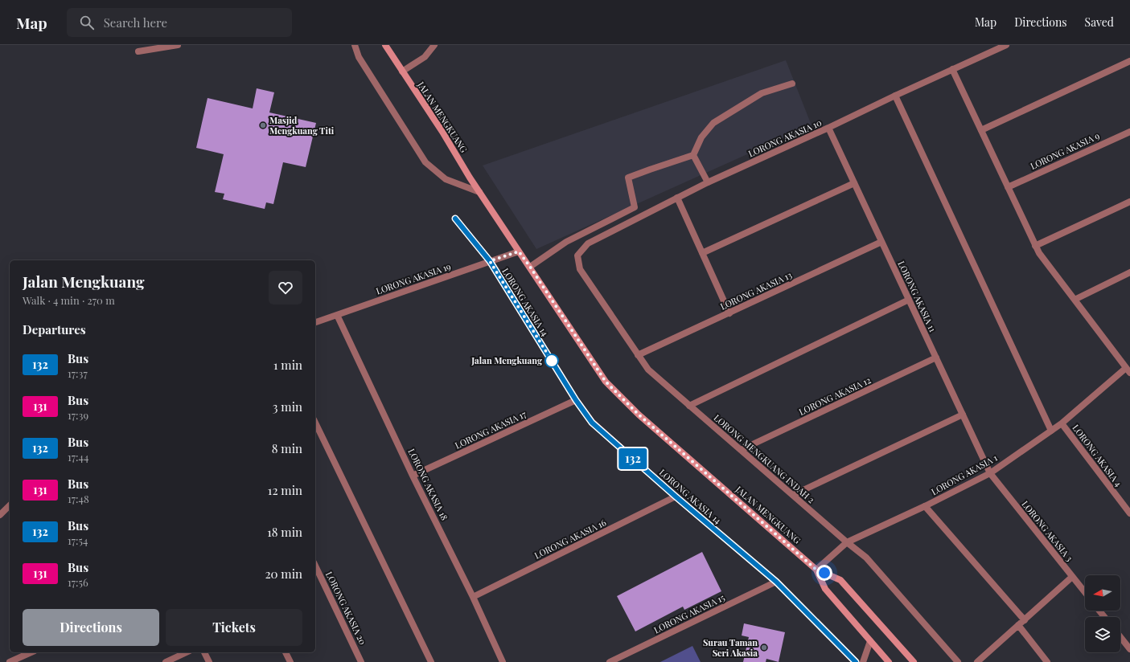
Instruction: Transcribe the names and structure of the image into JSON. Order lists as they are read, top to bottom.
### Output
{
  "streets": {
    "main road": ["JALAN MENGKUANG"],
    "street": [
      "LORONG AKASIA 10",
      "LORONG AKASIA 9",
      "LORONG AKASIA 19",
      "LORONG AKASIA 13",
      "LORONG AKASIA 11",
      "LORONG AKASIA 14",
      "LORONG AKASIA 12",
      "LORONG AKASIA 17",
      "LORONG AKASIA 4",
      "LORONG MENGKUANG INDAH 2",
      "LORONG AKASIA 1",
      "LORONG AKASIA 18",
      "LORONG AKASIA 3",
      "LORONG AKASIA 16",
      "LORONG AKASIA 20",
      "LORONG AKASIA 15"
    ]
  },
  "crossings": [
    ["JALAN MENGKUANG", "LORONG AKASIA 19"],
    ["JALAN MENGKUANG", "LORONG AKASIA 1"],
    ["LORONG AKASIA 10", "LORONG AKASIA 11"],
    ["LORONG AKASIA 10", "LORONG MENGKUANG INDAH 2"],
    ["LORONG AKASIA 19", "LORONG AKASIA 14"],
    ["LORONG AKASIA 19", "LORONG AKASIA 18"],
    ["LORONG AKASIA 13", "LORONG AKASIA 11"],
    ["LORONG AKASIA 13", "LORONG MENGKUANG INDAH 2"],
    ["LORONG AKASIA 11", "LORONG AKASIA 12"],
    ["LORONG AKASIA 11", "LORONG AKASIA 1"],
    ["LORONG AKASIA 11", "LORONG AKASIA 3"],
    ["LORONG AKASIA 14", "LORONG AKASIA 17"],
    ["LORONG AKASIA 14", "LORONG AKASIA 16"],
    ["LORONG AKASIA 14", "LORONG AKASIA 15"],
    ["LORONG AKASIA 12", "LORONG MENGKUANG INDAH 2"],
    ["LORONG AKASIA 17", "LORONG AKASIA 18"],
    ["LORONG AKASIA 4", "LORONG AKASIA 1"],
    ["LORONG MENGKUANG INDAH 2", "LORONG AKASIA 1"],
    ["LORONG AKASIA 1", "LORONG AKASIA 3"],
    ["LORONG AKASIA 18", "LORONG AKASIA 16"]
  ],
  "places": ["Masjid Mengkuang Titi", "Jalan Mengkuang", "Surau Taman Seri Akasia"],
  "lines": ["bus line 132"],
  "north": "left",
  "page": {
    "header": "Map",
    "search": "Search here",
    "nav": ["Map", "Directions", "Saved"],
    "on_map": "132",
    "heading": [
      ["Jalan Mengkuang", "Walk · 4 min · 270 m"],
      "Departures"
    ],
    "list": [
      {
        "mark": "132",
        "name": "Bus",
        "note": "17:37",
        "value": "1 min"
      },
      {
        "mark": "131",
        "name": "Bus",
        "note": "17:39",
        "value": "3 min"
      },
      {
        "mark": "132",
        "name": "Bus",
        "note": "17:44",
        "value": "8 min"
      },
      {
        "mark": "131",
        "name": "Bus",
        "note": "17:48",
        "value": "12 min"
      },
      {
        "mark": "132",
        "name": "Bus",
        "note": "17:54",
        "value": "18 min"
      },
      {
        "mark": "131",
        "name": "Bus",
        "note": "17:56",
        "value": "20 min"
      }
    ],
    "buttons": ["Directions", "Tickets"]
  }
}
